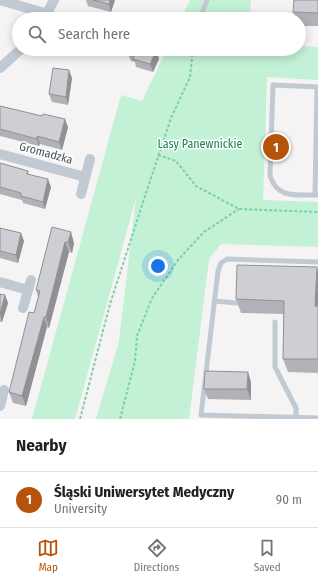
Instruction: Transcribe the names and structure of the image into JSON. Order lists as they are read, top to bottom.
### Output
{
  "streets": {
    "street": ["Gromadzka"]
  },
  "parks": ["Lasy Panewnickie"],
  "page": {
    "search": "Search here",
    "pins": "1",
    "heading": "Nearby",
    "list": [
      {
        "mark": "1",
        "name": "Śląski Uniwersytet Medyczny",
        "note": "University",
        "value": "90 m"
      }
    ],
    "nav": ["Map", "Directions", "Saved"]
  }
}
